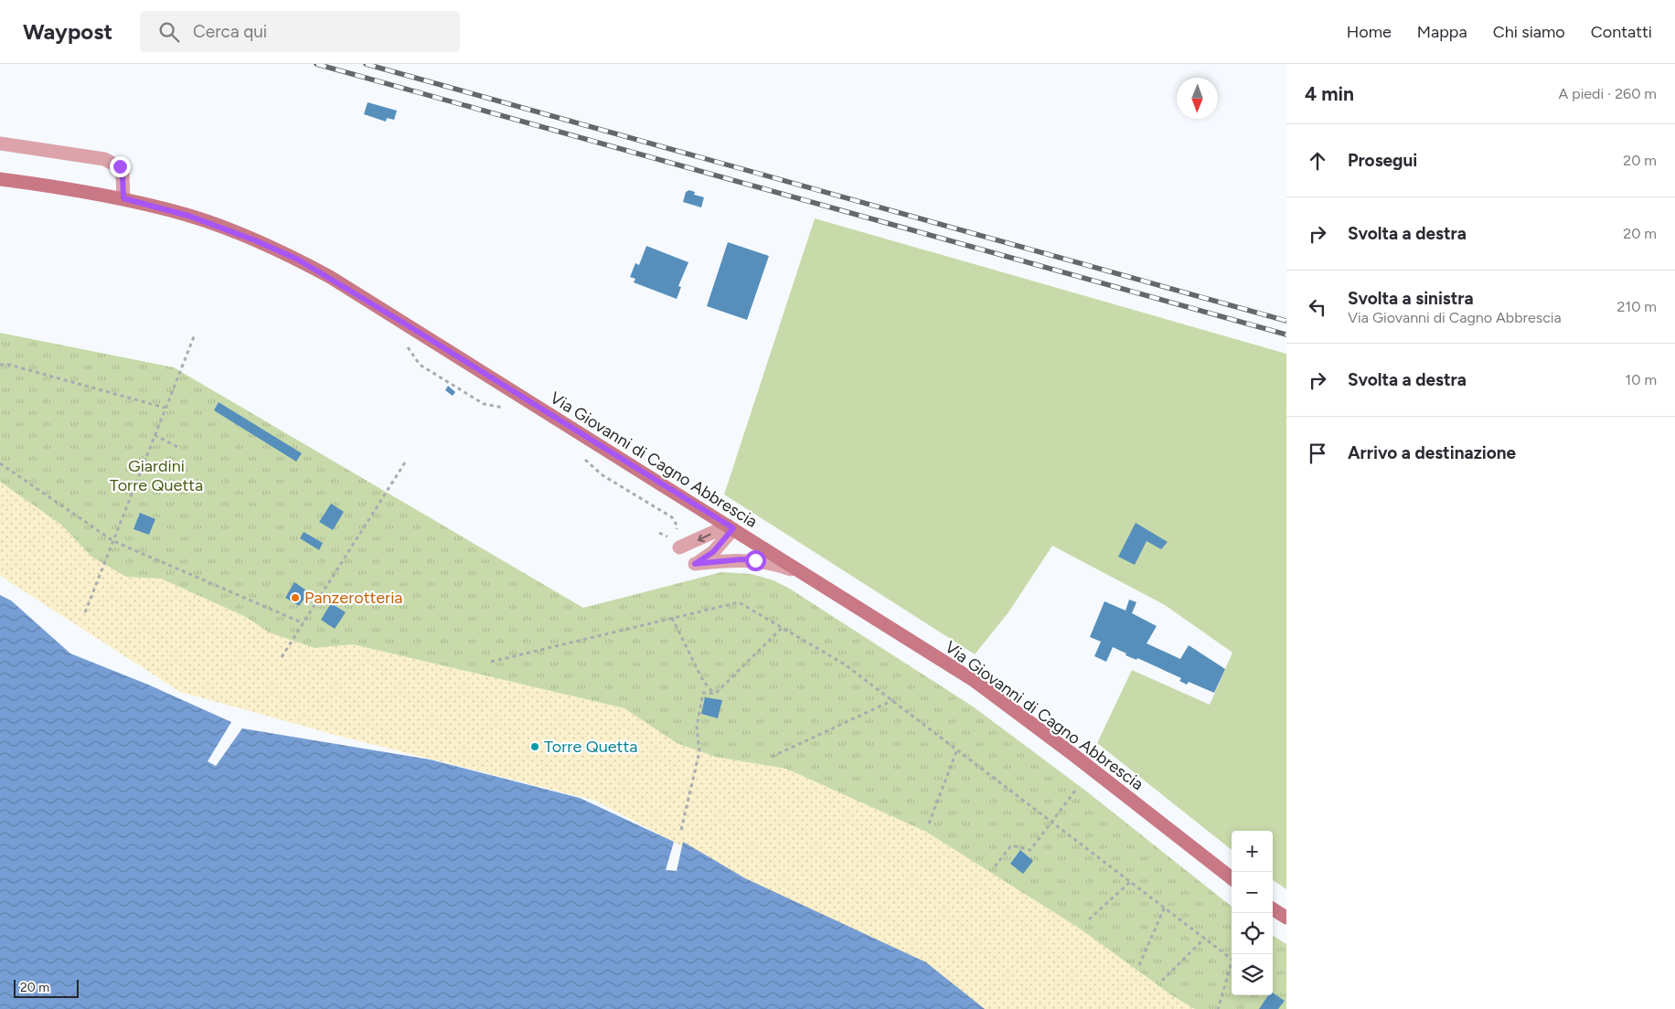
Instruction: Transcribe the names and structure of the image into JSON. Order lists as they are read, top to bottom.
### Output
{
  "streets": {
    "main road": ["Via Giovanni di Cagno Abbrescia"]
  },
  "parks": ["Giardini Torre Quetta"],
  "places": ["Panzerotteria", "Torre Quetta"],
  "scale_bar": "20 m",
  "north": "bottom",
  "page": {
    "header": "Waypost",
    "search": "Cerca qui",
    "nav": [
      "Home",
      "Mappa",
      "Chi siamo",
      "Contatti"
    ],
    "heading": ["4 min", "A piedi · 260 m"],
    "list": [
      ["Prosegui", "20 m"],
      ["Svolta a destra", "20 m"],
      ["Svolta a sinistra", "Via Giovanni di Cagno Abbrescia", "210 m"],
      ["Svolta a destra", "10 m"],
      "Arrivo a destinazione"
    ],
    "map_buttons": ["+", "−"],
    "scale": "20 m"
  }
}
